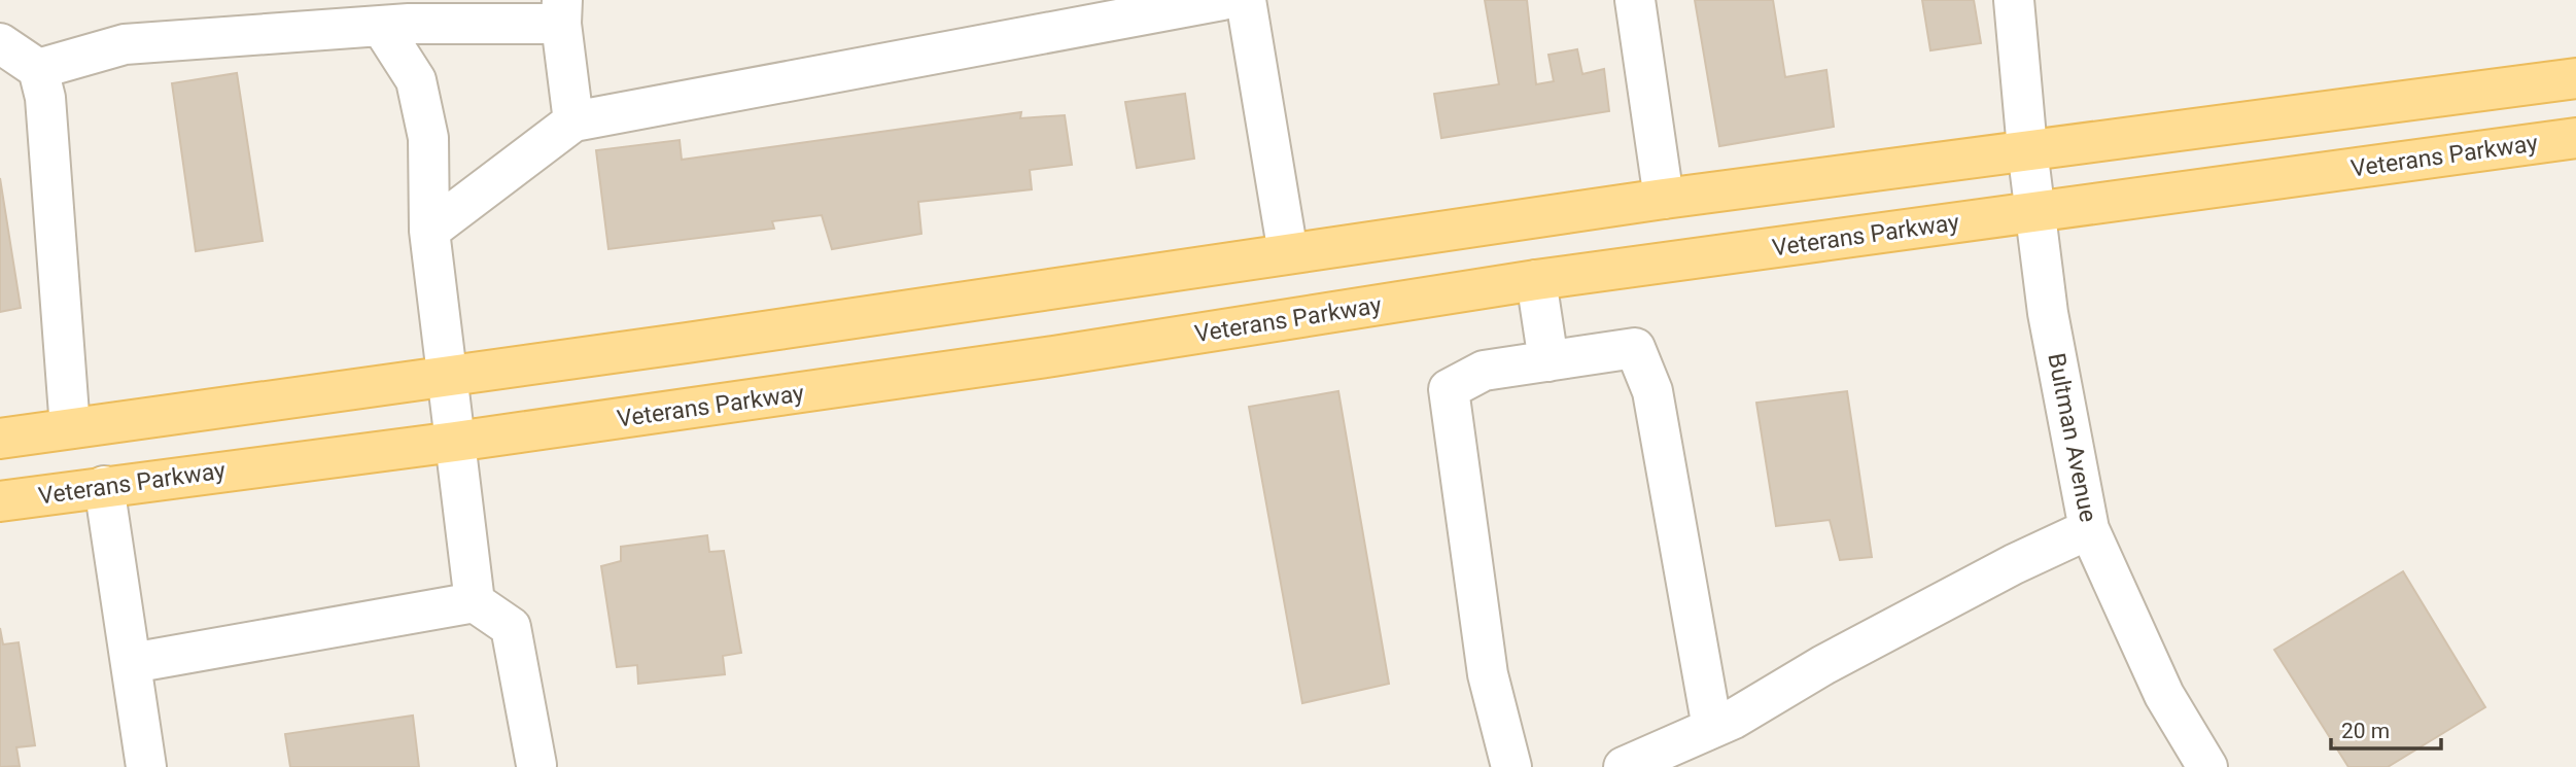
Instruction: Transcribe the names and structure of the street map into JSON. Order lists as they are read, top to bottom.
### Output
{
  "streets": {
    "main road": ["Veterans Parkway"],
    "street": ["Bultman Avenue"]
  },
  "crossings": [
    ["Veterans Parkway", "Bultman Avenue"]
  ],
  "scale_bar": "20 m"
}
